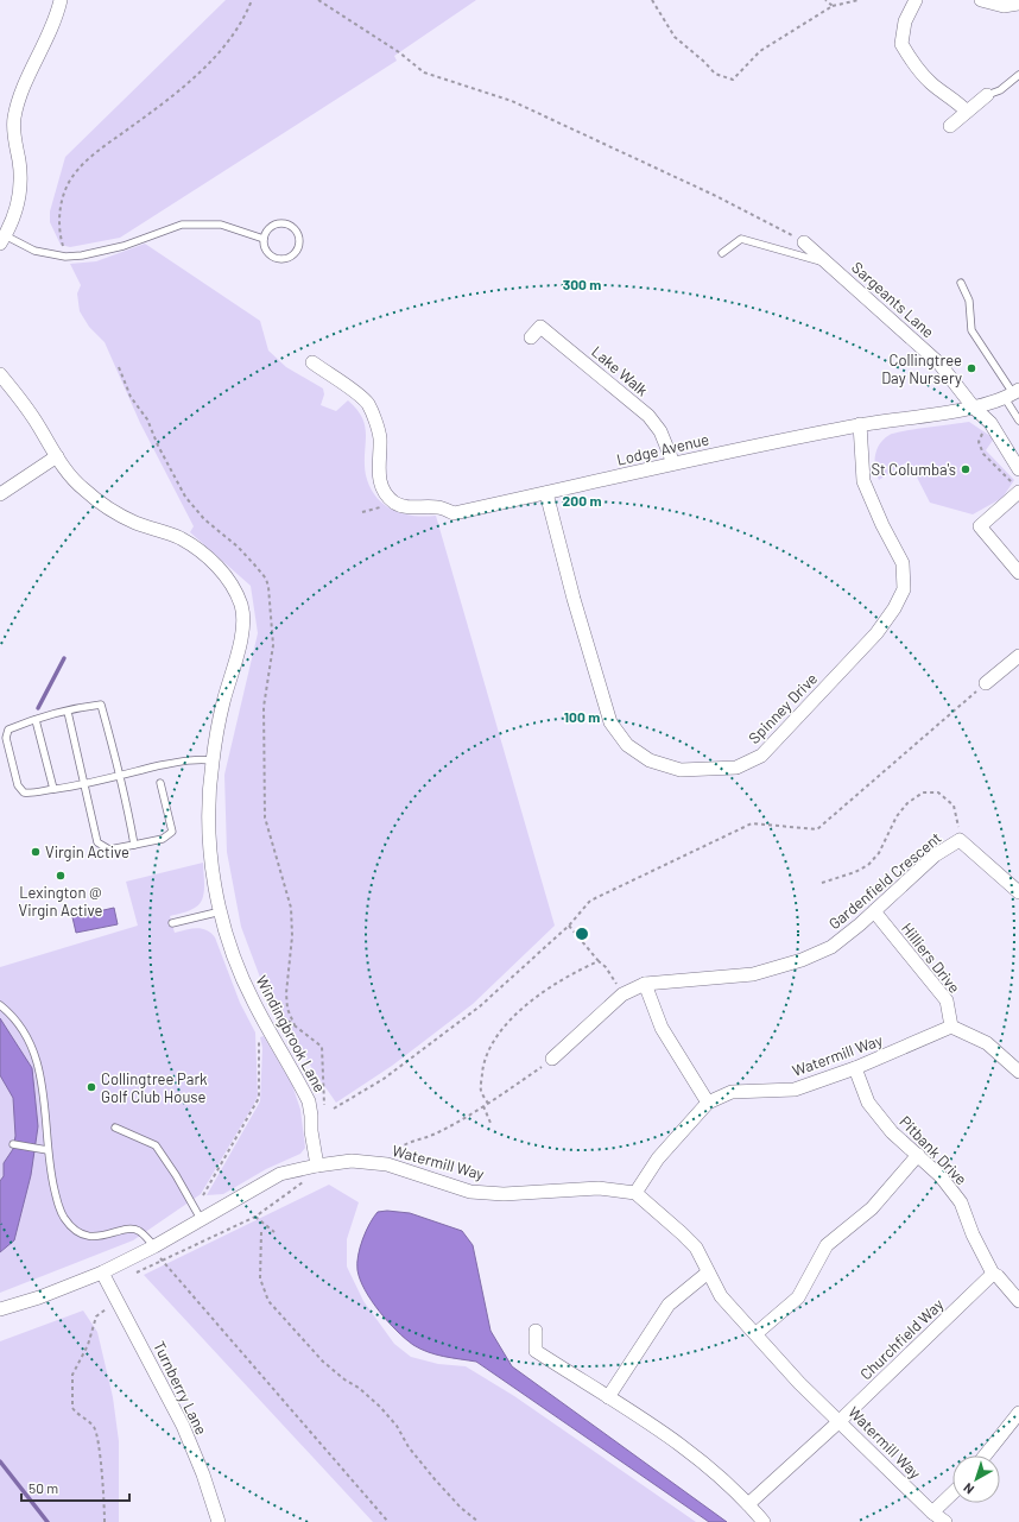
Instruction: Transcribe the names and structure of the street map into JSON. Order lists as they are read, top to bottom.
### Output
{
  "streets": {
    "street": [
      "Sargeants Lane",
      "Lake Walk",
      "Lodge Avenue",
      "Spinney Drive",
      "Gardenfield Crescent",
      "Hilliers Drive",
      "Windingbrook Lane",
      "Watermill Way",
      "Pitbank Drive",
      "Churchfield Way",
      "Turnberry Lane"
    ]
  },
  "crossings": [
    ["Sargeants Lane", "Lodge Avenue"],
    ["Lake Walk", "Lodge Avenue"],
    ["Lodge Avenue", "Spinney Drive"],
    ["Gardenfield Crescent", "Hilliers Drive"],
    ["Hilliers Drive", "Watermill Way"],
    ["Windingbrook Lane", "Watermill Way"],
    ["Watermill Way", "Pitbank Drive"],
    ["Watermill Way", "Churchfield Way"],
    ["Pitbank Drive", "Churchfield Way"]
  ],
  "places": [
    "Collingtree Day Nursery",
    "St Columba's",
    "Virgin Active",
    "Lexington @ Virgin Active",
    "Collingtree Park Golf Club House"
  ],
  "scale_bar": "50 m",
  "north": "bottom left",
  "rings": ["300 m", "200 m", "100 m"]
}
